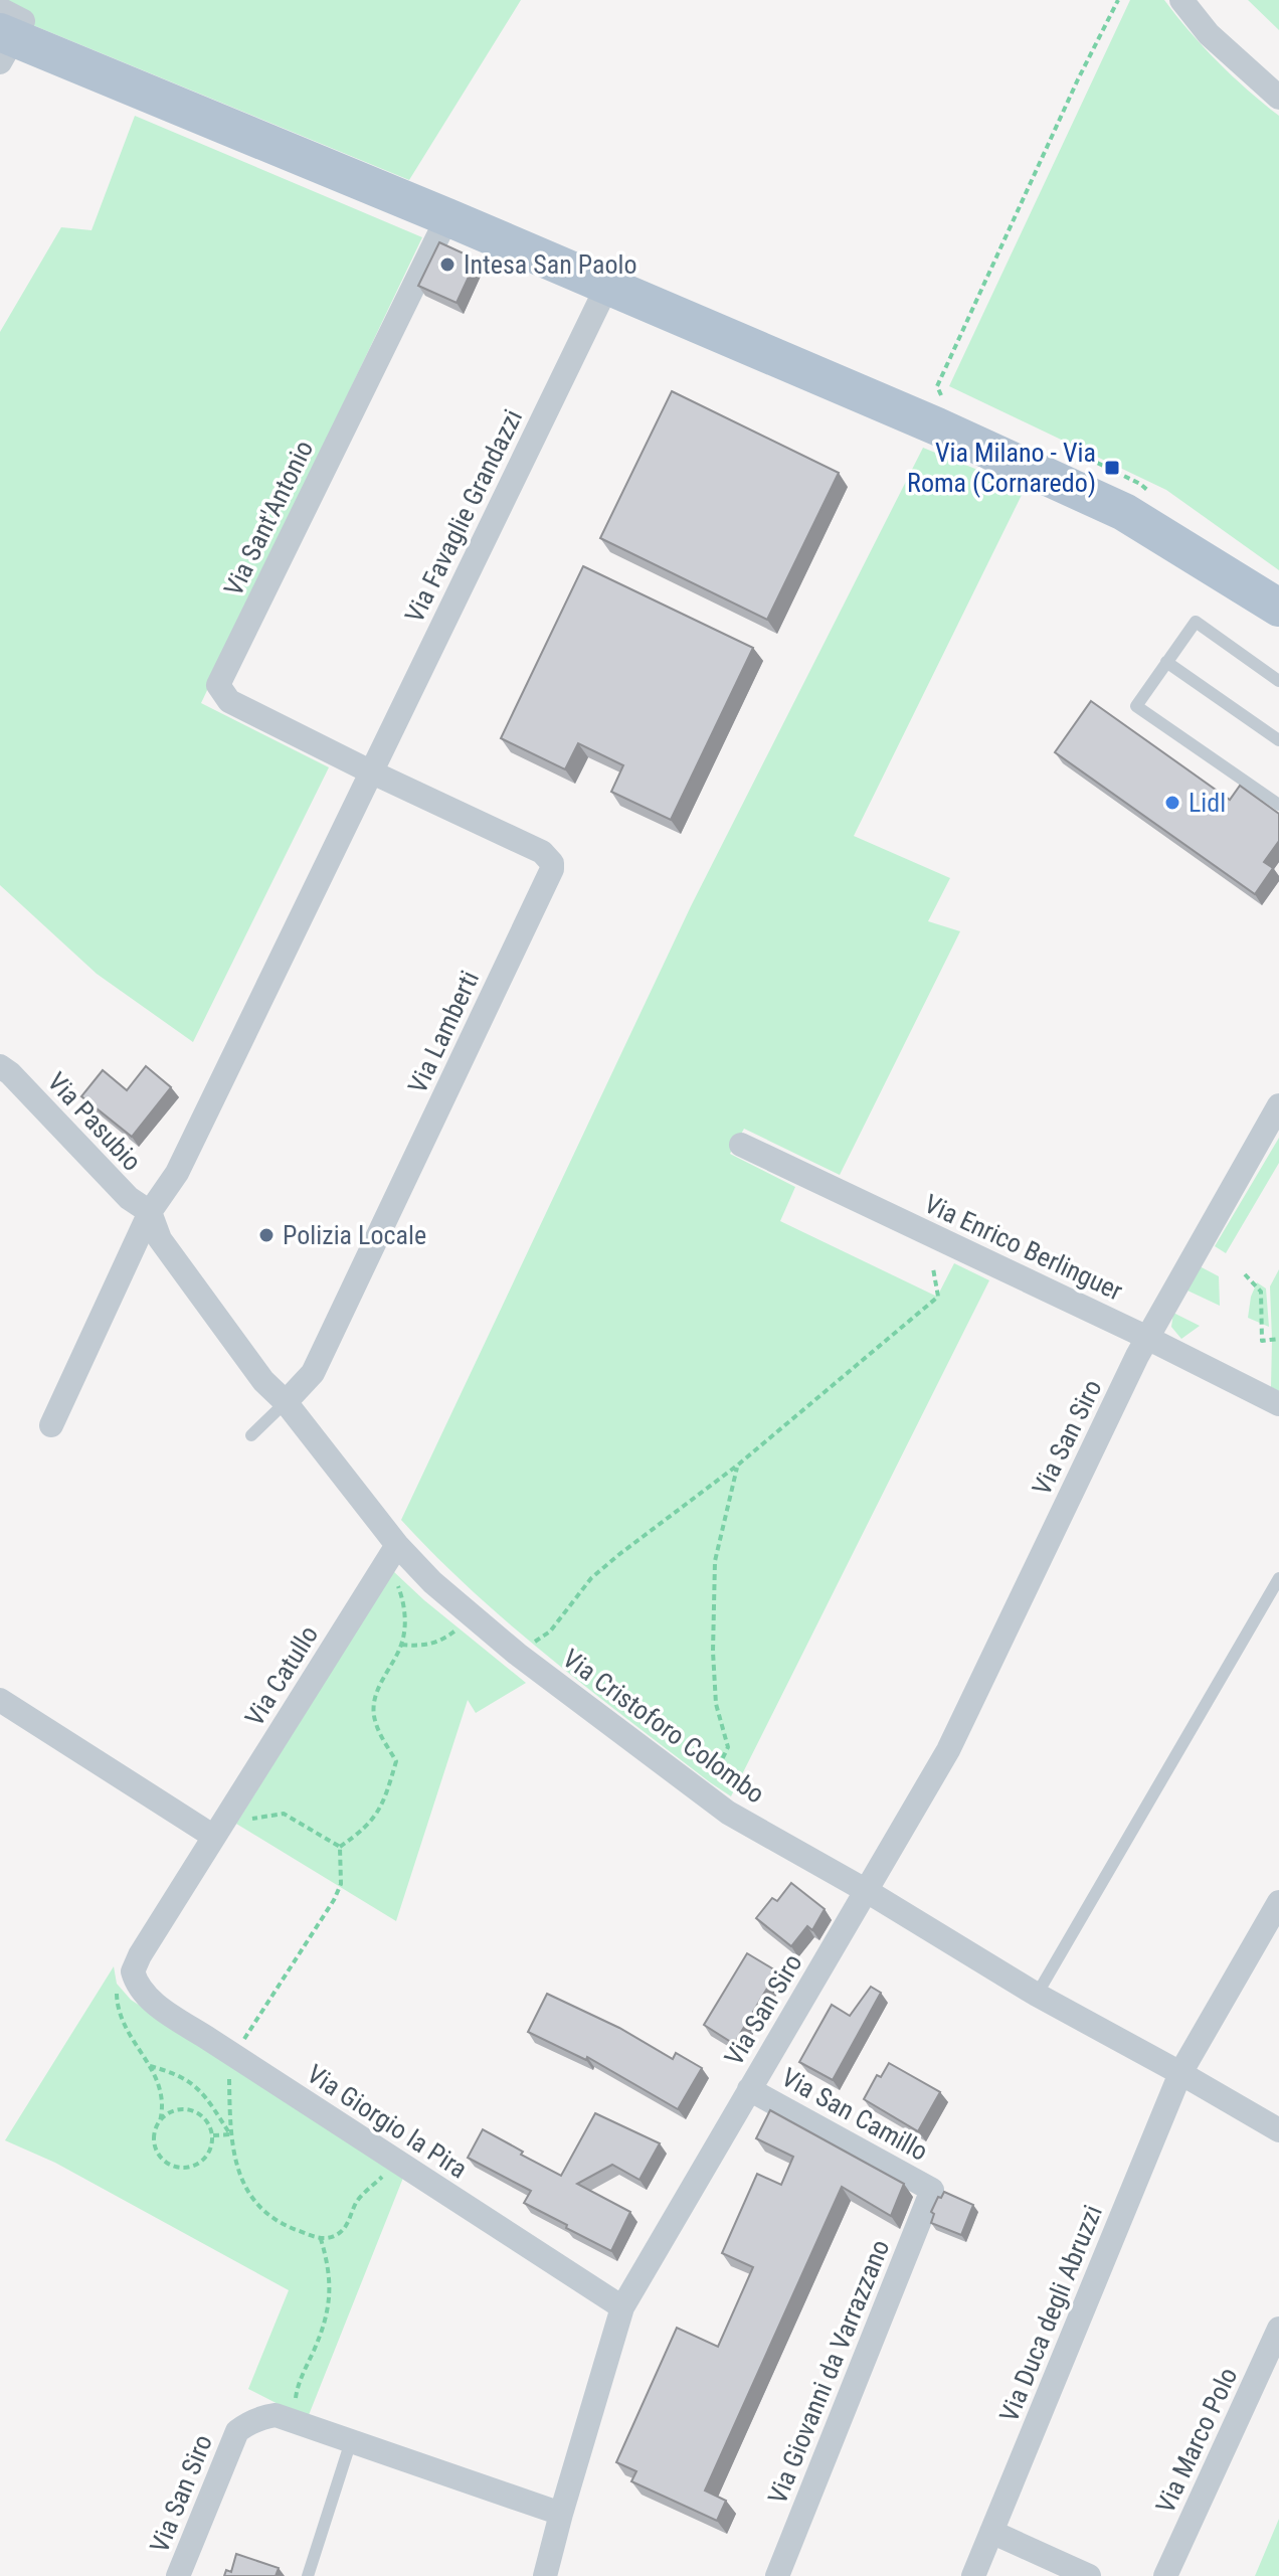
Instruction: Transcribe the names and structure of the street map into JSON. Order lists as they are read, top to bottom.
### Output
{
  "streets": {
    "street": [
      "Via Favaglie Grandazzi",
      "Via Sant'Antonio",
      "Via Lamberti",
      "Via Pasubio",
      "Via Enrico Berlinguer",
      "Via San Siro",
      "Via Catullo",
      "Via Cristoforo Colombo",
      "Via San Camillo",
      "Via Giorgio la Pira",
      "Via Duca degli Abruzzi",
      "Via Giovanni da Varrazzano",
      "Via Marco Polo"
    ]
  },
  "crossings": [
    ["Via Favaglie Grandazzi", "Via Sant'Antonio"],
    ["Via Favaglie Grandazzi", "Via Lamberti"],
    ["Via Favaglie Grandazzi", "Via Pasubio"],
    ["Via Favaglie Grandazzi", "Via Cristoforo Colombo"],
    ["Via Sant'Antonio", "Via Lamberti"],
    ["Via Lamberti", "Via Cristoforo Colombo"],
    ["Via Pasubio", "Via Cristoforo Colombo"],
    ["Via Enrico Berlinguer", "Via San Siro"],
    ["Via San Siro", "Via Cristoforo Colombo"],
    ["Via San Siro", "Via San Camillo"],
    ["Via San Siro", "Via Giorgio la Pira"],
    ["Via Catullo", "Via Cristoforo Colombo"],
    ["Via Catullo", "Via Giorgio la Pira"],
    ["Via Cristoforo Colombo", "Via Duca degli Abruzzi"],
    ["Via San Camillo", "Via Giovanni da Varrazzano"]
  ],
  "places": {
    "other": ["Intesa San Paolo", "Lidl", "Polizia Locale"],
    "transit": ["Via Milano - Via Roma (Cornaredo)"]
  }
}
